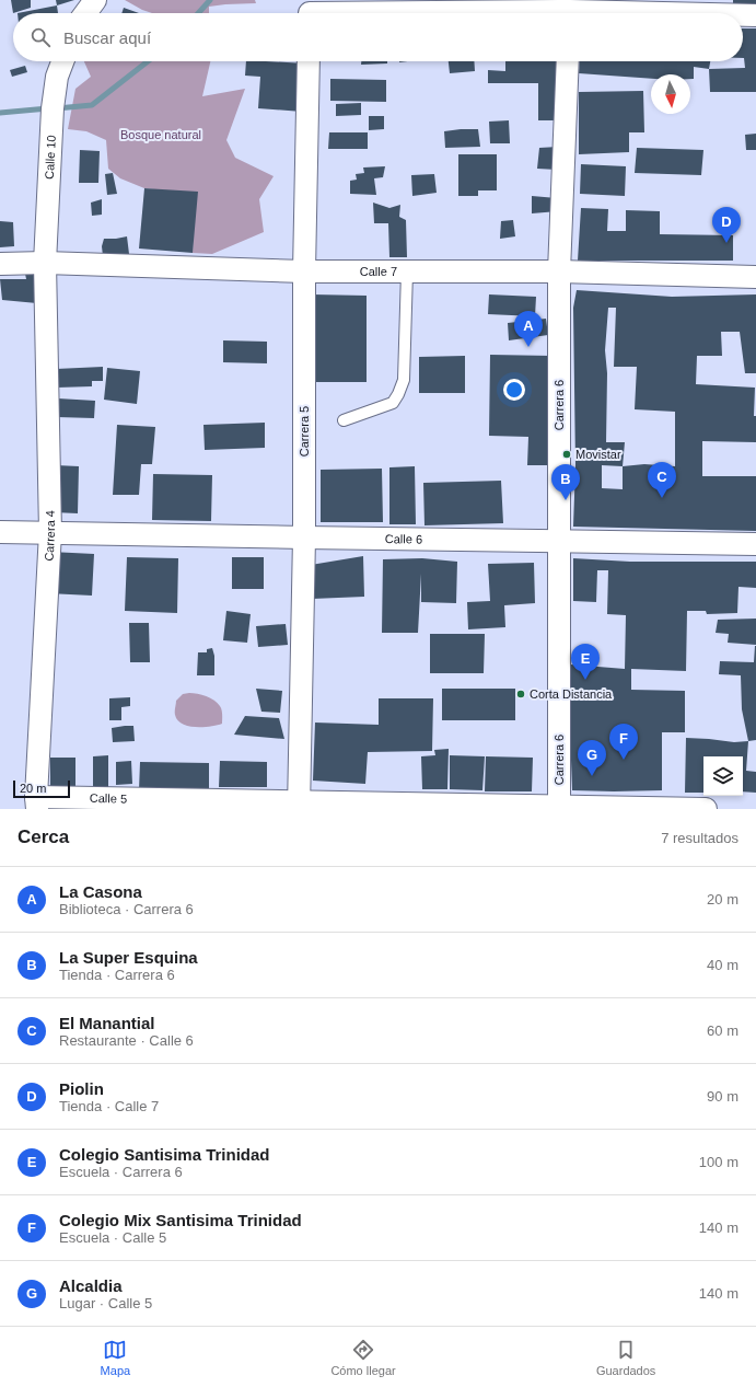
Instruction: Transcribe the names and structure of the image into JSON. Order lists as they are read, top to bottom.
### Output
{
  "streets": {
    "street": [
      "Calle 10",
      "Calle 7",
      "Carrera 6",
      "Carrera 5",
      "Carrera 4",
      "Calle 6",
      "Calle 5"
    ]
  },
  "crossings": [
    ["Calle 10", "Calle 7"],
    ["Calle 10", "Carrera 4"],
    ["Calle 7", "Carrera 6"],
    ["Calle 7", "Carrera 5"],
    ["Calle 7", "Carrera 4"],
    ["Carrera 6", "Calle 6"],
    ["Carrera 6", "Calle 5"],
    ["Carrera 5", "Calle 6"],
    ["Carrera 5", "Calle 5"],
    ["Carrera 4", "Calle 6"],
    ["Carrera 4", "Calle 5"]
  ],
  "parks": ["Bosque natural"],
  "places": ["Movistar", "Corta Distancia"],
  "scale_bar": "20 m",
  "north": "bottom",
  "page": {
    "search": "Buscar aquí",
    "pins": [
      "D",
      "A",
      "C",
      "B",
      "E",
      "F",
      "G"
    ],
    "scale": "20 m",
    "heading": ["Cerca", "7 resultados"],
    "list": [
      {
        "mark": "A",
        "name": "La Casona",
        "note": "Biblioteca · Carrera 6",
        "value": "20 m"
      },
      {
        "mark": "B",
        "name": "La Super Esquina",
        "note": "Tienda · Carrera 6",
        "value": "40 m"
      },
      {
        "mark": "C",
        "name": "El Manantial",
        "note": "Restaurante · Calle 6",
        "value": "60 m"
      },
      {
        "mark": "D",
        "name": "Piolin",
        "note": "Tienda · Calle 7",
        "value": "90 m"
      },
      {
        "mark": "E",
        "name": "Colegio Santisima Trinidad",
        "note": "Escuela · Carrera 6",
        "value": "100 m"
      },
      {
        "mark": "F",
        "name": "Colegio Mix Santisima Trinidad",
        "note": "Escuela · Calle 5",
        "value": "140 m"
      },
      {
        "mark": "G",
        "name": "Alcaldia",
        "note": "Lugar · Calle 5",
        "value": "140 m"
      }
    ],
    "nav": ["Mapa", "Cómo llegar", "Guardados"]
  }
}
